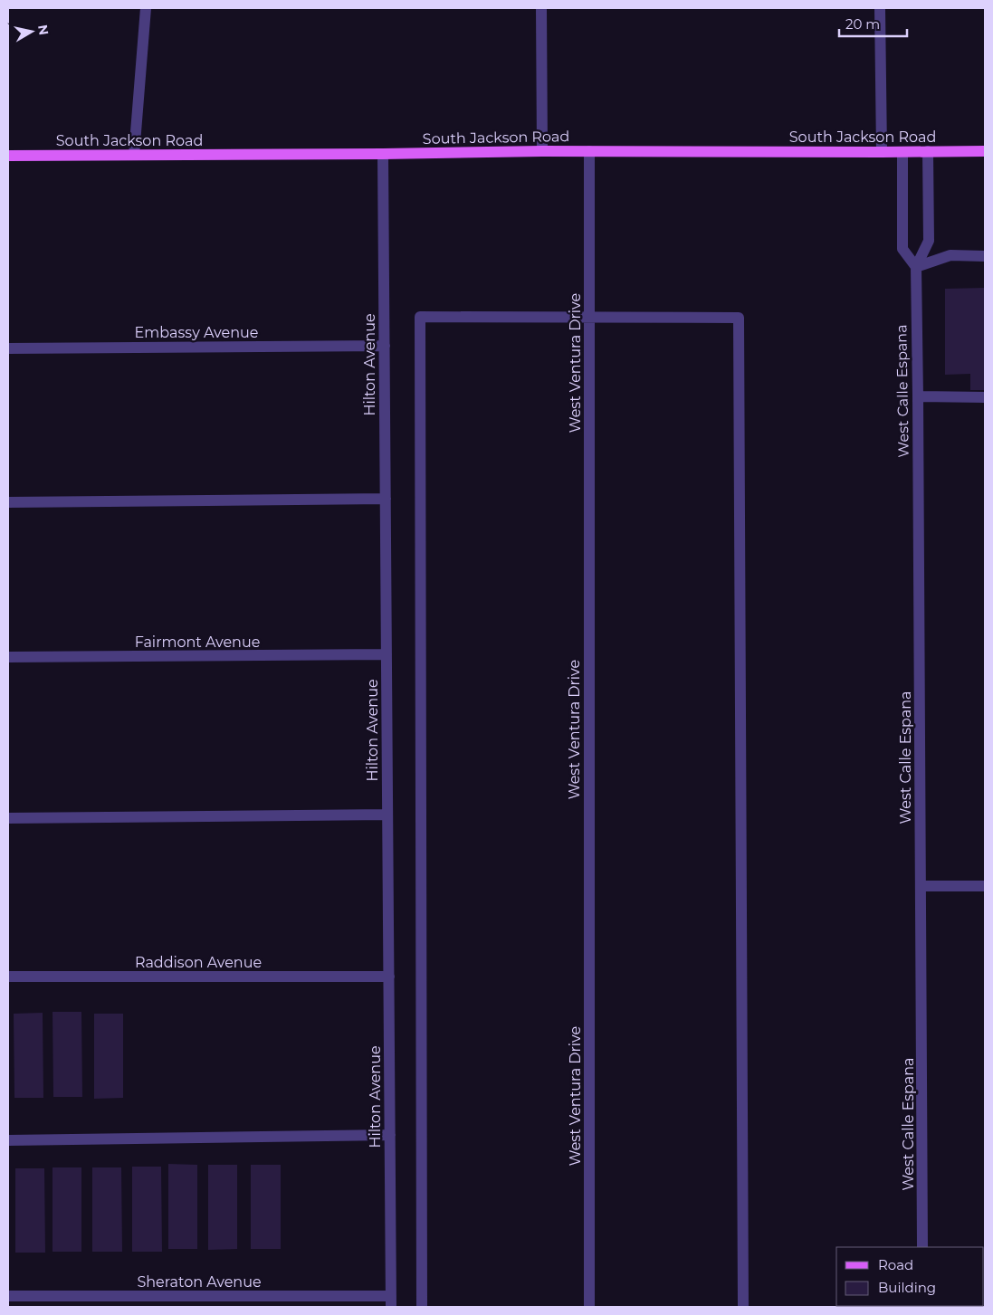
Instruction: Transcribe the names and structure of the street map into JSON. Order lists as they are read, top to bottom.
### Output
{
  "streets": {
    "main road": ["South Jackson Road"],
    "street": [
      "Embassy Avenue",
      "West Ventura Drive",
      "Hilton Avenue",
      "West Calle Espana",
      "Fairmont Avenue",
      "Raddison Avenue",
      "Sheraton Avenue"
    ]
  },
  "crossings": [
    ["South Jackson Road", "West Ventura Drive"],
    ["South Jackson Road", "Hilton Avenue"],
    ["South Jackson Road", "West Calle Espana"],
    ["Embassy Avenue", "Hilton Avenue"],
    ["Hilton Avenue", "Fairmont Avenue"],
    ["Hilton Avenue", "Raddison Avenue"],
    ["Hilton Avenue", "Sheraton Avenue"]
  ],
  "legend": ["Road", "Building"],
  "scale_bar": "20 m",
  "north": "right"
}
